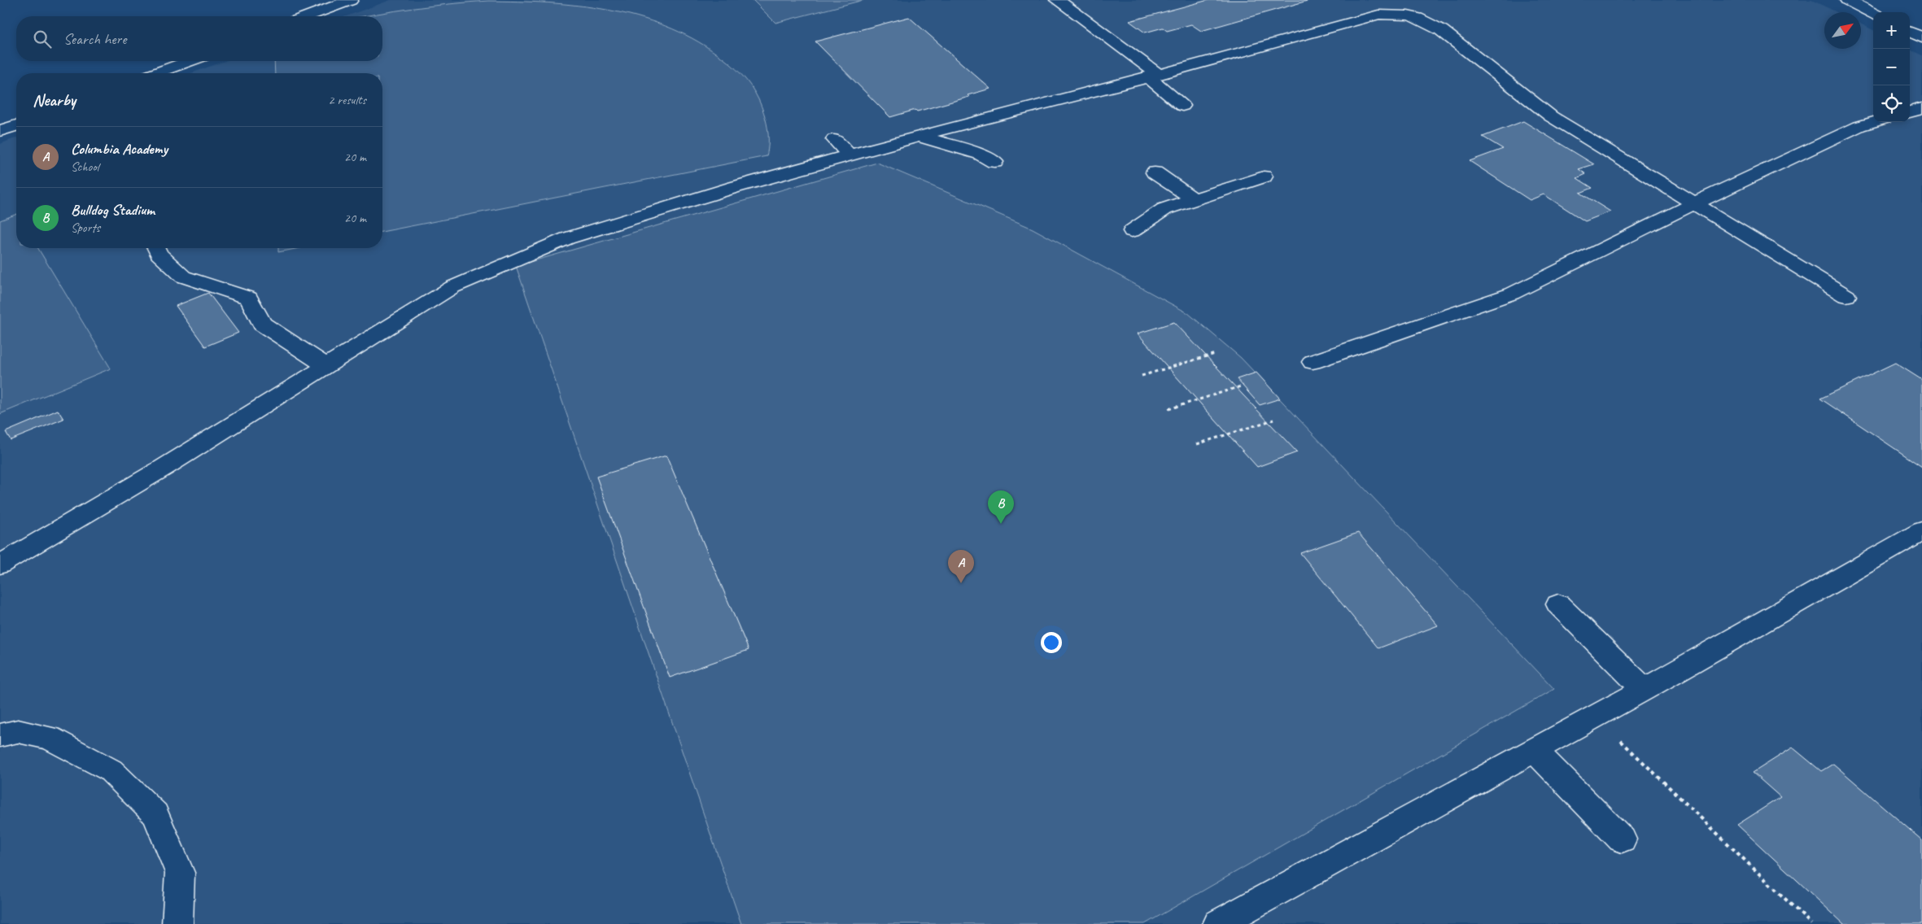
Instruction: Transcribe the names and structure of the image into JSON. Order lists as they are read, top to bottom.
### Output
{
  "north": "top right",
  "page": {
    "map_buttons": ["+", "−"],
    "search": "Search here",
    "heading": ["Nearby", "2 results"],
    "list": [
      {
        "mark": "A",
        "name": "Columbia Academy",
        "note": "School",
        "value": "20 m"
      },
      {
        "mark": "B",
        "name": "Bulldog Stadium",
        "note": "Sports",
        "value": "20 m"
      }
    ],
    "pins": ["B", "A"]
  }
}
